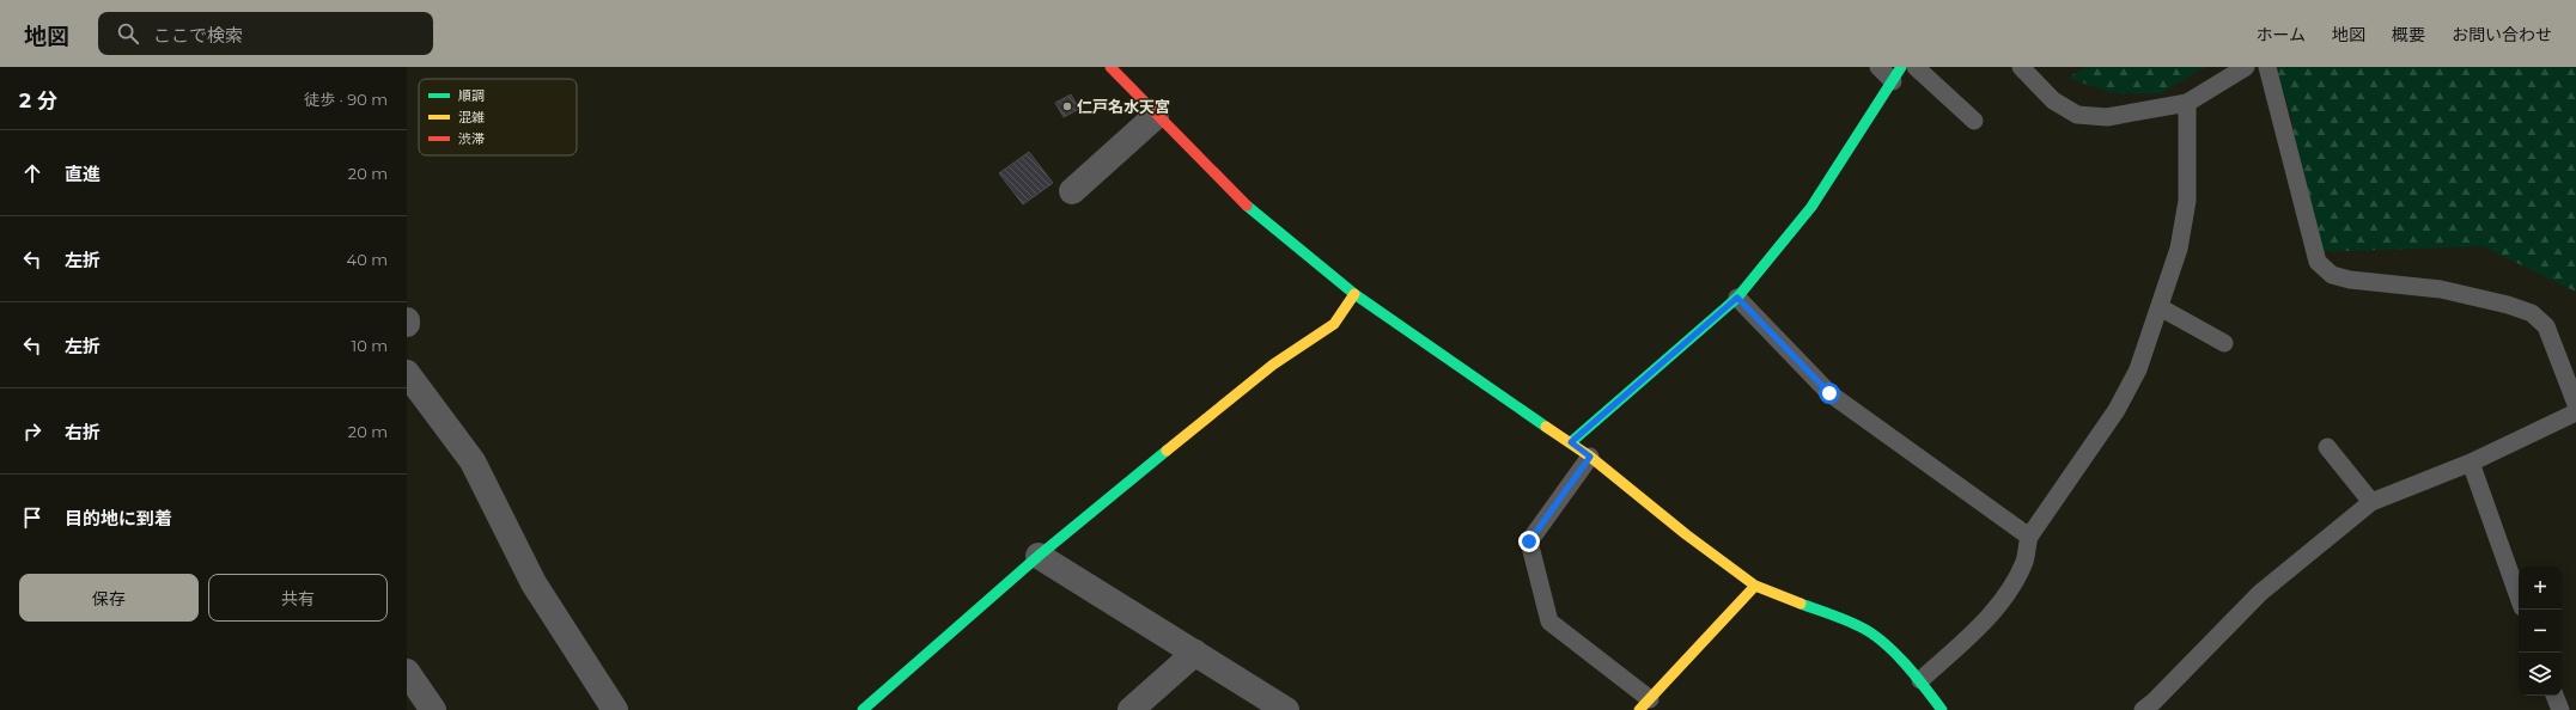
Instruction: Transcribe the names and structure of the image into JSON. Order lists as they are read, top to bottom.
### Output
{
  "places": ["仁戸名水天宮"],
  "legend": ["順調", "混雑", "渋滞"],
  "page": {
    "header": "地図",
    "search": "ここで検索",
    "nav": [
      "ホーム",
      "地図",
      "概要",
      "お問い合わせ"
    ],
    "heading": ["2 分", "徒歩 · 90 m"],
    "list": [
      ["直進", "20 m"],
      ["左折", "40 m"],
      ["左折", "10 m"],
      ["右折", "20 m"],
      "目的地に到着"
    ],
    "buttons": ["保存", "共有"],
    "map_buttons": ["+", "−"]
  }
}
